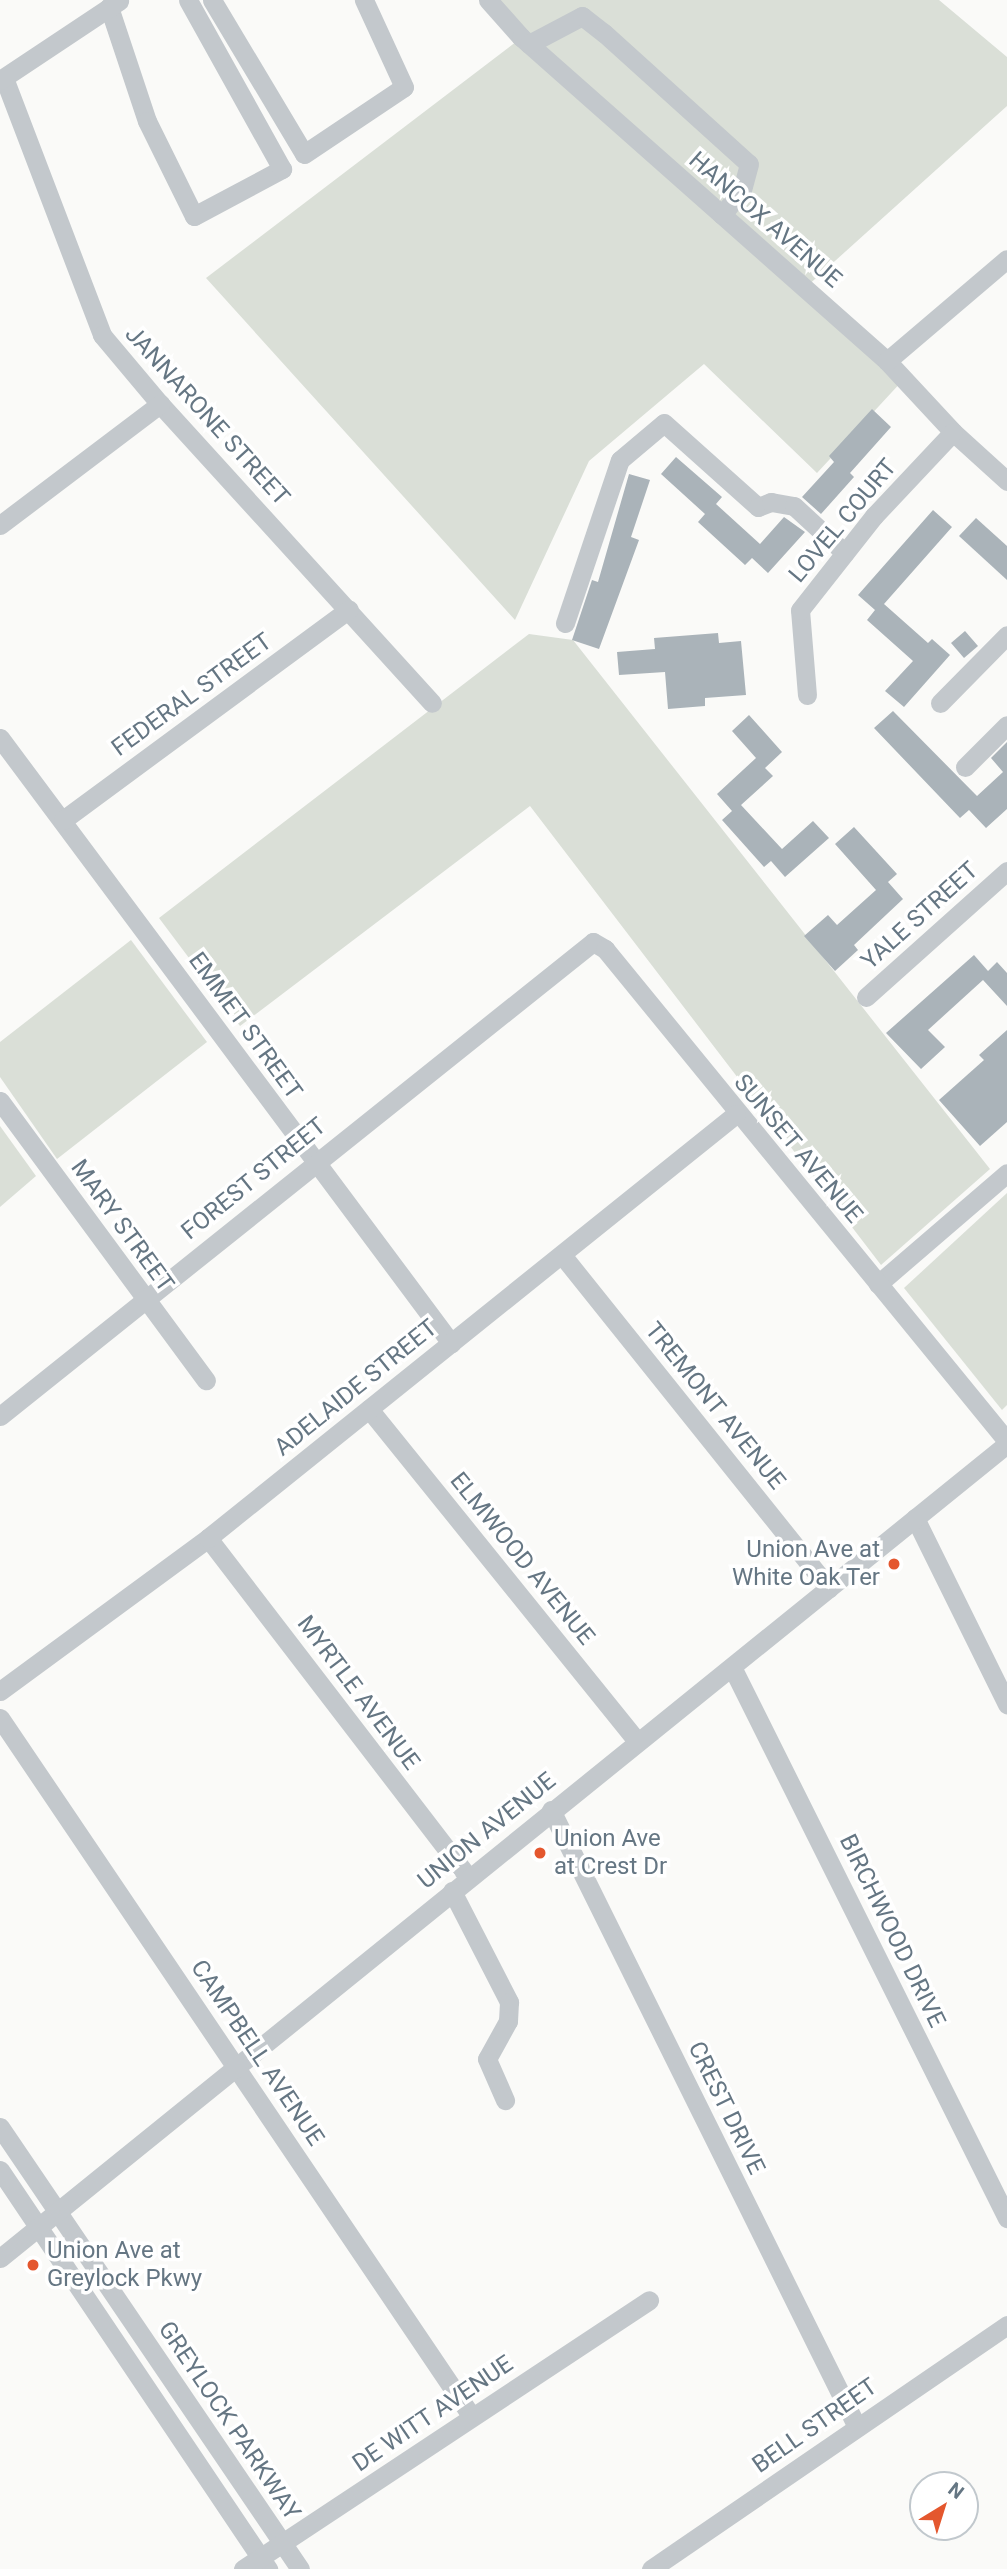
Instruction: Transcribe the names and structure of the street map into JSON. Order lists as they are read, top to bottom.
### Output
{
  "streets": {
    "street": [
      "HANCOX AVENUE",
      "JANNARONE STREET",
      "LOVEL COURT",
      "FEDERAL STREET",
      "YALE STREET",
      "EMMET STREET",
      "SUNSET AVENUE",
      "FOREST STREET",
      "MARY STREET",
      "ADELAIDE STREET",
      "TREMONT AVENUE",
      "ELMWOOD AVENUE",
      "MYRTLE AVENUE",
      "UNION AVENUE",
      "BIRCHWOOD DRIVE",
      "CAMPBELL AVENUE",
      "CREST DRIVE",
      "DE WITT AVENUE",
      "GREYLOCK PARKWAY",
      "BELL STREET"
    ]
  },
  "crossings": [
    ["HANCOX AVENUE", "LOVEL COURT"],
    ["JANNARONE STREET", "FEDERAL STREET"],
    ["FEDERAL STREET", "EMMET STREET"],
    ["EMMET STREET", "FOREST STREET"],
    ["EMMET STREET", "ADELAIDE STREET"],
    ["SUNSET AVENUE", "FOREST STREET"],
    ["SUNSET AVENUE", "ADELAIDE STREET"],
    ["SUNSET AVENUE", "UNION AVENUE"],
    ["FOREST STREET", "MARY STREET"],
    ["ADELAIDE STREET", "TREMONT AVENUE"],
    ["ADELAIDE STREET", "ELMWOOD AVENUE"],
    ["ADELAIDE STREET", "MYRTLE AVENUE"],
    ["TREMONT AVENUE", "UNION AVENUE"],
    ["ELMWOOD AVENUE", "UNION AVENUE"],
    ["MYRTLE AVENUE", "UNION AVENUE"],
    ["UNION AVENUE", "BIRCHWOOD DRIVE"],
    ["UNION AVENUE", "CAMPBELL AVENUE"],
    ["UNION AVENUE", "CREST DRIVE"],
    ["UNION AVENUE", "GREYLOCK PARKWAY"],
    ["CAMPBELL AVENUE", "DE WITT AVENUE"],
    ["CREST DRIVE", "BELL STREET"],
    ["DE WITT AVENUE", "GREYLOCK PARKWAY"]
  ],
  "places": ["Union Ave at White Oak Ter", "Union Ave at Crest Dr", "Union Ave at Greylock Pkwy"],
  "north": "top right"
}
